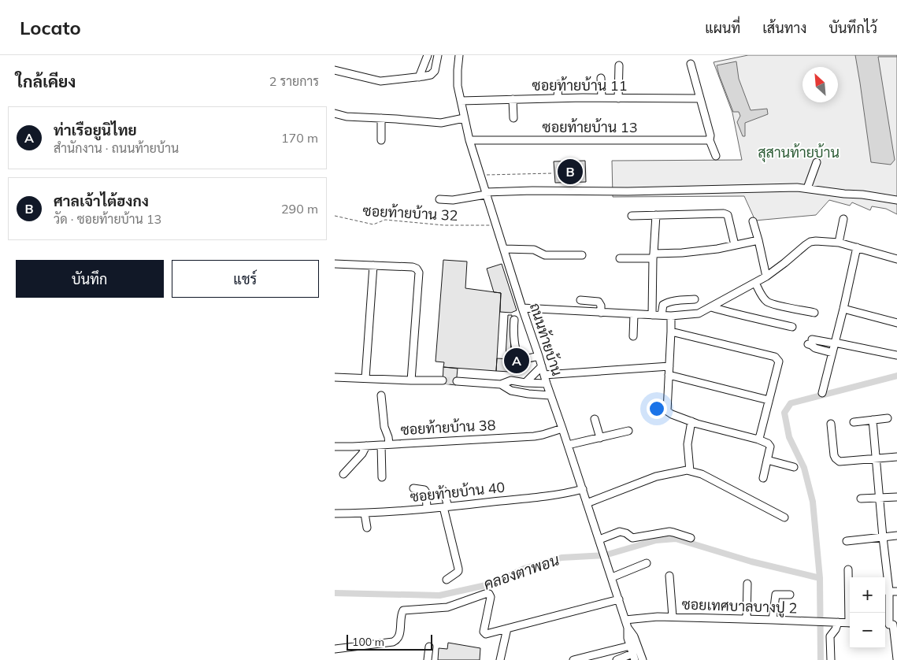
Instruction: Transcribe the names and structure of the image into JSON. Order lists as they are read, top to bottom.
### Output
{
  "streets": {
    "street": [
      "ซอยท้ายบ้าน 11",
      "ซอยท้ายบ้าน 13",
      "ถนนท้ายบ้าน",
      "ซอยท้ายบ้าน 38",
      "ซอยท้ายบ้าน 40",
      "ซอยเทศบาลบางปู 2"
    ],
    "path": ["ซอยท้ายบ้าน 32"]
  },
  "crossings": [
    ["ซอยท้ายบ้าน 11", "ถนนท้ายบ้าน"],
    ["ซอยท้ายบ้าน 13", "ถนนท้ายบ้าน"],
    ["ถนนท้ายบ้าน", "ซอยท้ายบ้าน 38"],
    ["ถนนท้ายบ้าน", "ซอยท้ายบ้าน 40"],
    ["ถนนท้ายบ้าน", "ซอยเทศบาลบางปู 2"]
  ],
  "water": ["คลองตาพอน"],
  "parks": ["สุสานท้ายบ้าน"],
  "scale_bar": "100 m",
  "north": "top left",
  "page": {
    "header": "Locato",
    "nav": ["แผนที่", "เส้นทาง", "บันทึกไว้"],
    "heading": ["ใกล้เคียง", "2 รายการ"],
    "list": [
      {
        "mark": "A",
        "name": "ท่าเรือยูนิไทย",
        "note": "สำนักงาน · ถนนท้ายบ้าน",
        "value": "170 m"
      },
      {
        "mark": "B",
        "name": "ศาลเจ้าไต้ฮงกง",
        "note": "วัด · ซอยท้ายบ้าน 13",
        "value": "290 m"
      }
    ],
    "pins": ["B", "A"],
    "buttons": ["บันทึก", "แชร์"],
    "map_buttons": ["+", "−"],
    "scale": "100 m"
  }
}
